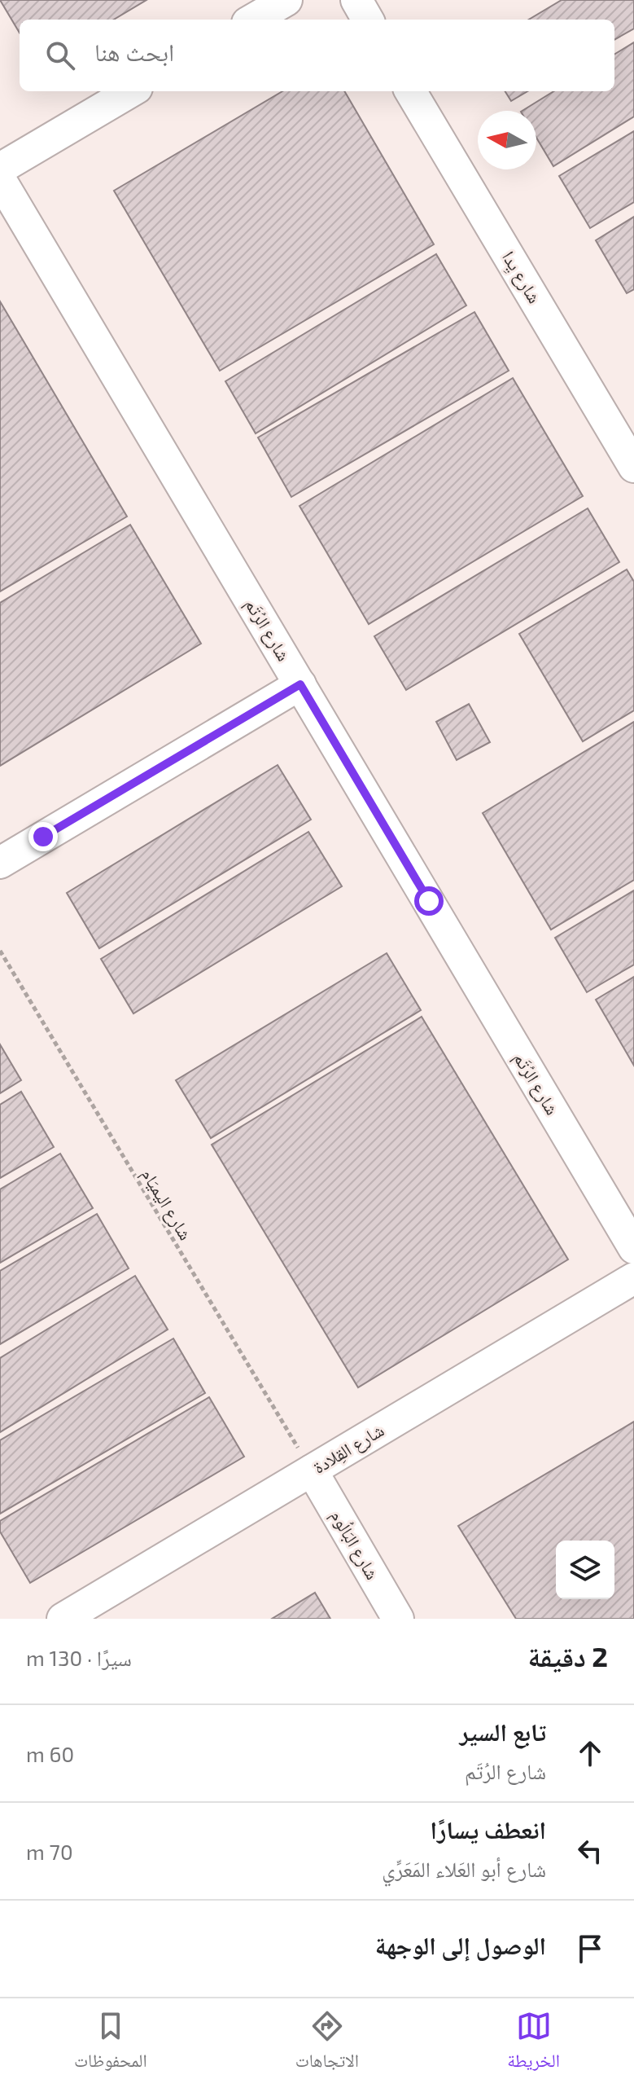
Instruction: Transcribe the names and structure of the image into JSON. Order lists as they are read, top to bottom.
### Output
{
  "streets": {
    "street": [
      "شارع يِدا",
      "شارع الرُتَم",
      "شارع القِلادة",
      "شارع البَالُوم"
    ],
    "path": ["شارع اليميَام"]
  },
  "crossings": [
    ["شارع اليميَام", "شارع القِلادة"],
    ["شارع اليميَام", "شارع البَالُوم"],
    ["شارع القِلادة", "شارع البَالُوم"]
  ],
  "north": "left",
  "page": {
    "search": "ابحث هنا",
    "heading": ["2 دقيقة", "سيرًا · 130 m"],
    "list": [
      ["تابع السير", "شارع الرُتَم", "60 m"],
      ["انعطف يسارًا", "شارع أبو العَلاء المَعَرِّي", "70 m"],
      "الوصول إلى الوجهة"
    ],
    "nav": ["الخريطة", "الاتجاهات", "المحفوظات"]
  }
}
